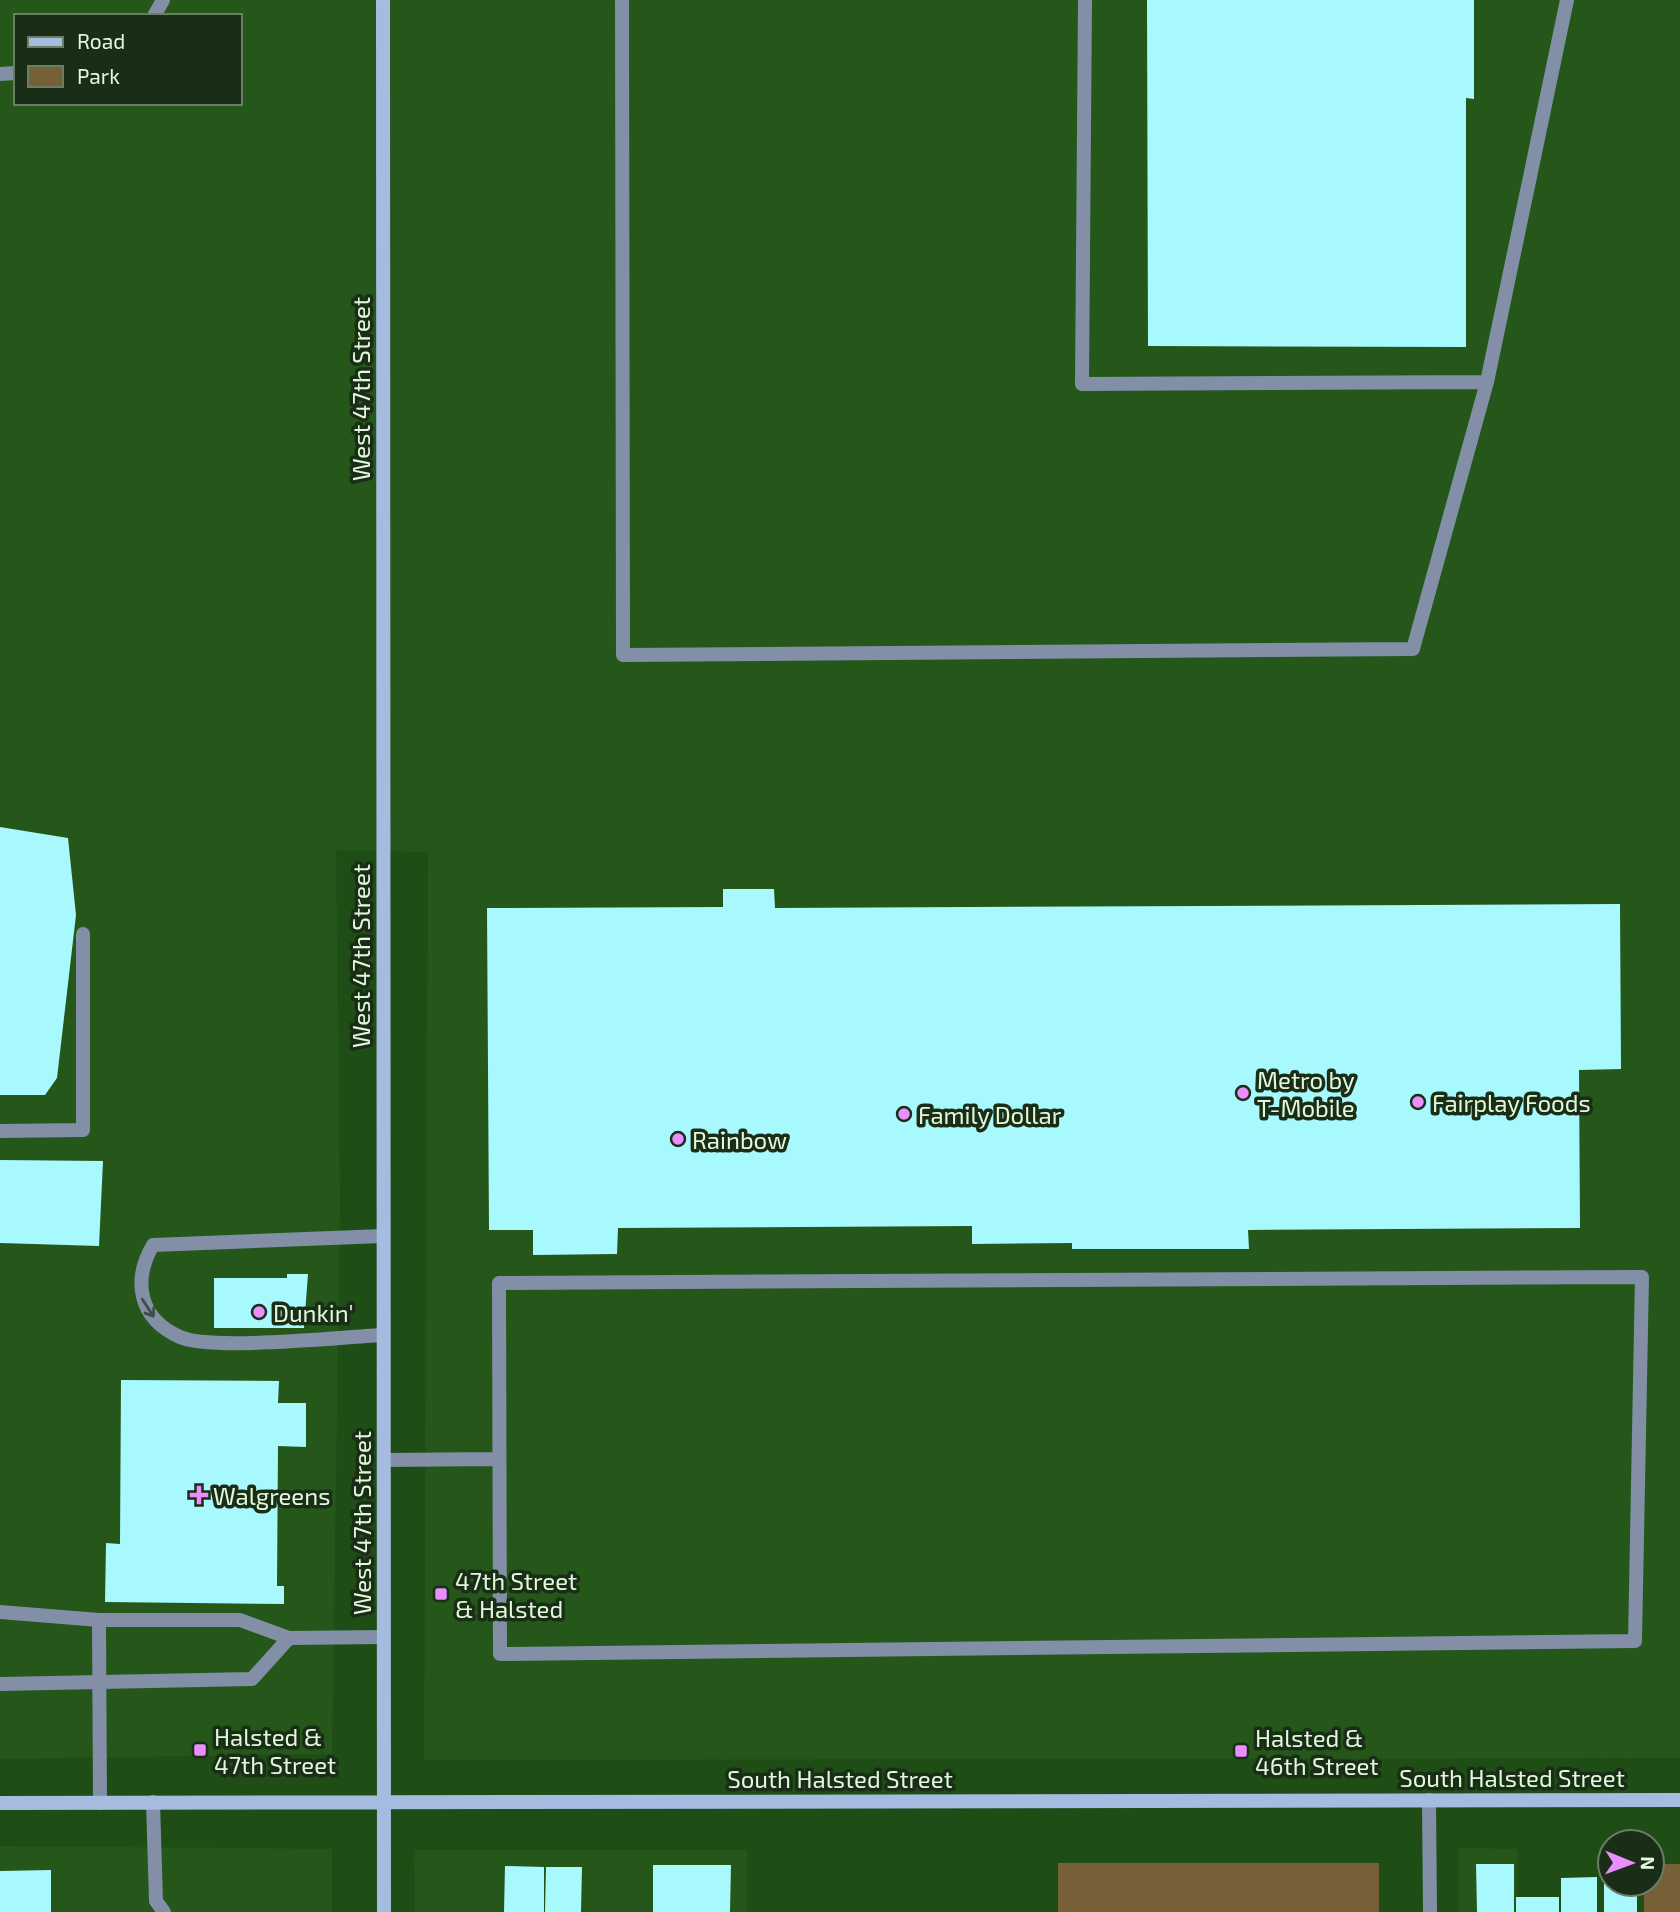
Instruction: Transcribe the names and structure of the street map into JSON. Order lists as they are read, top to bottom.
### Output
{
  "streets": {
    "main road": ["West 47th Street", "South Halsted Street"]
  },
  "crossings": [
    ["West 47th Street", "South Halsted Street"]
  ],
  "places": {
    "other": [
      "Metro by T-Mobile",
      "Fairplay Foods",
      "Family Dollar",
      "Rainbow",
      "Dunkin'"
    ],
    "health": ["Walgreens"],
    "transit": ["47th Street & Halsted", "Halsted & 47th Street", "Halsted & 46th Street"]
  },
  "legend": ["Road", "Park"],
  "north": "right"
}
